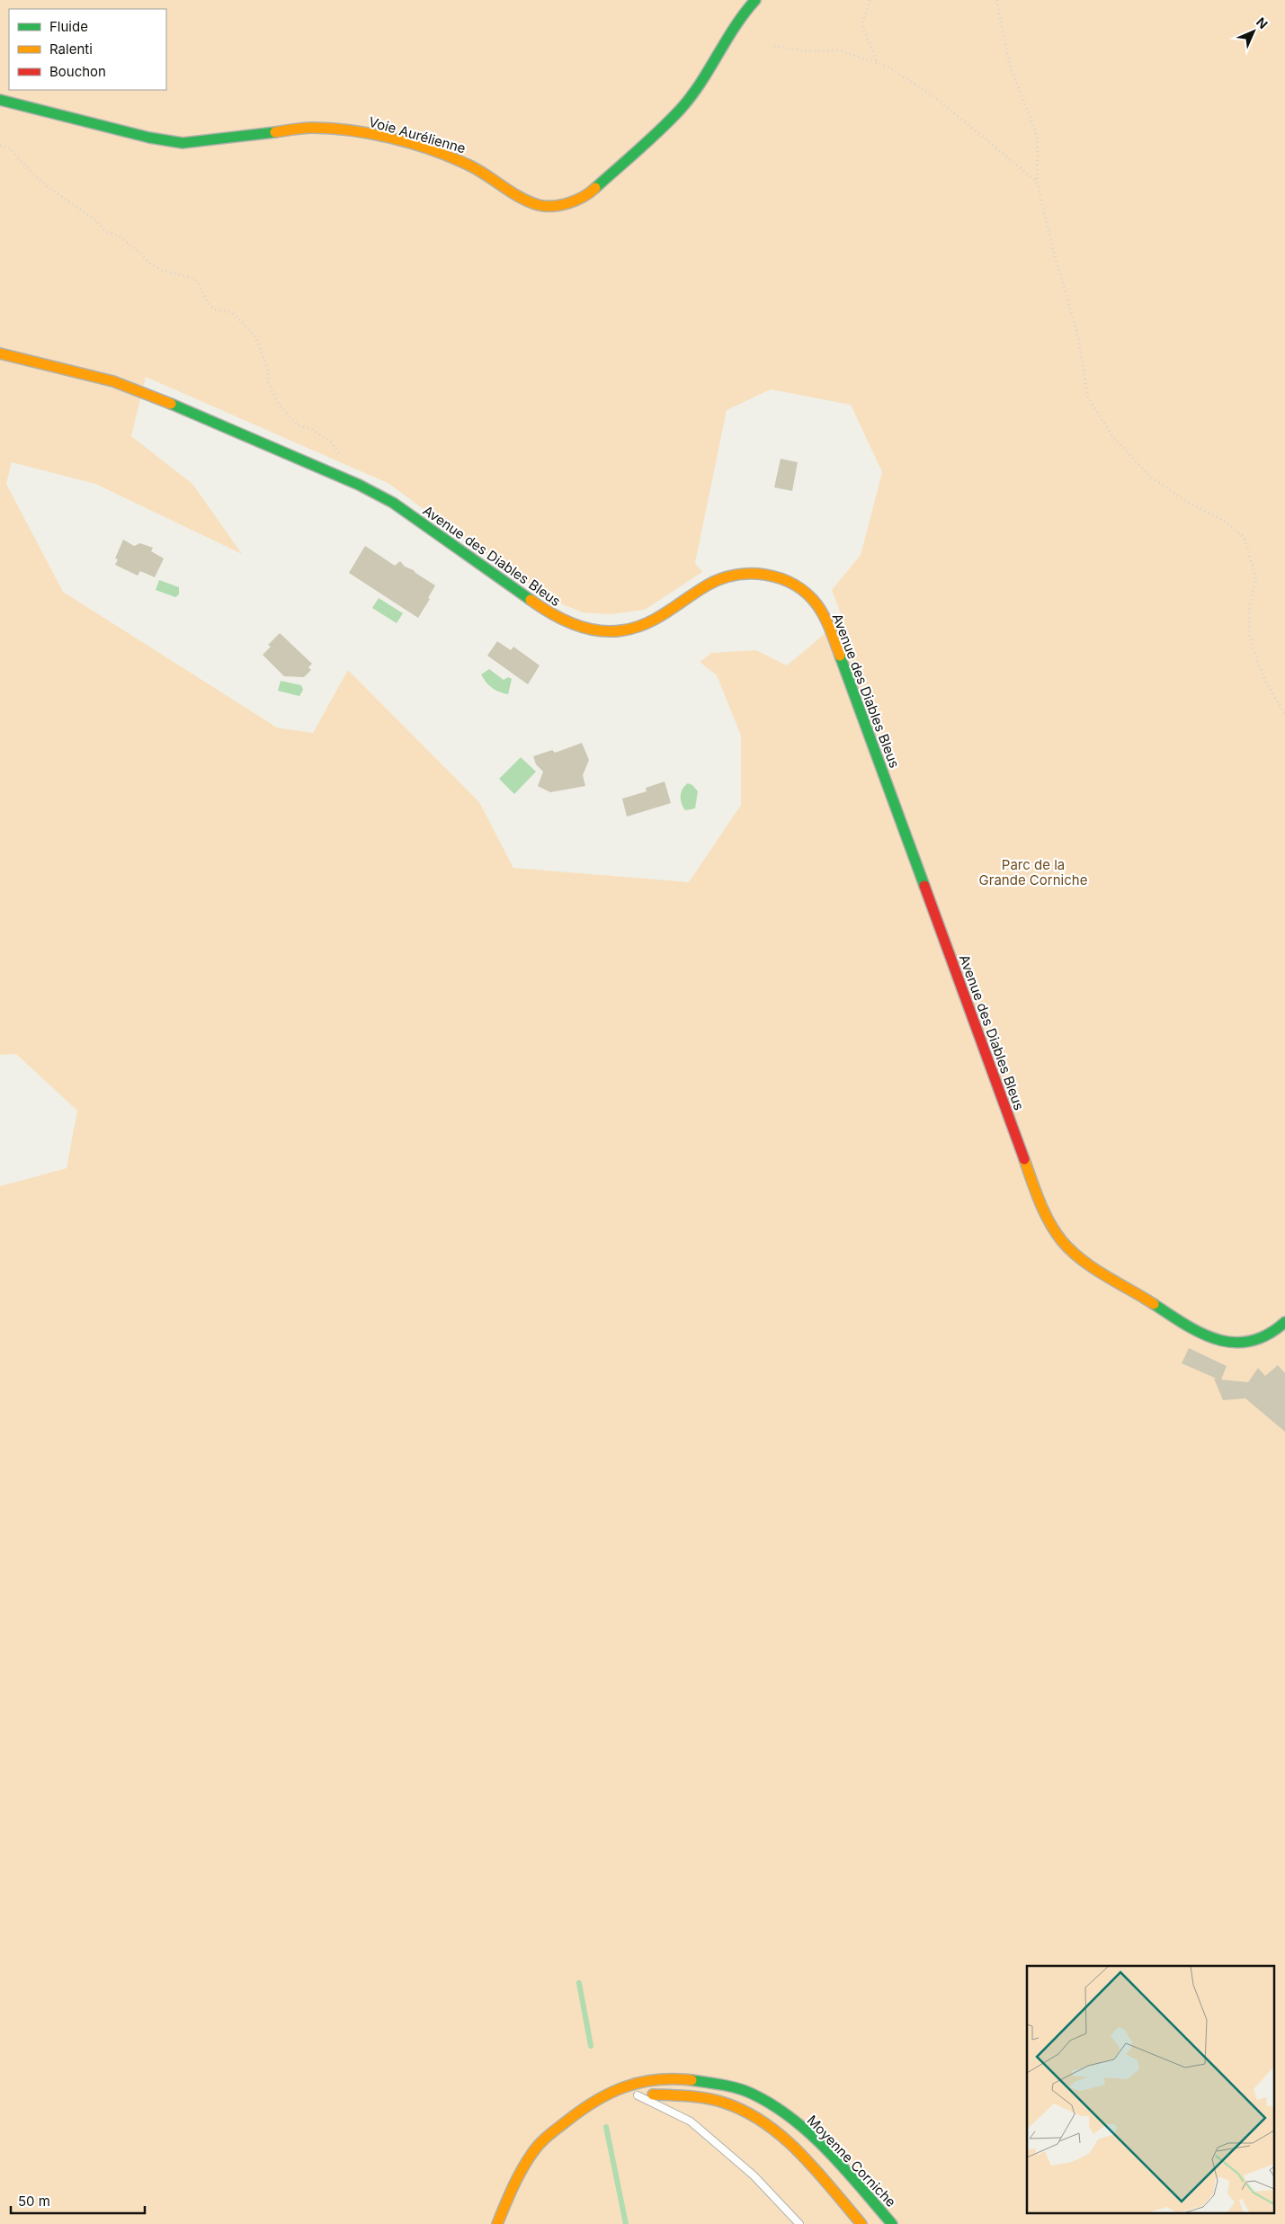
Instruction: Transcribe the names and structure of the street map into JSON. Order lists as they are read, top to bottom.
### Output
{
  "streets": {
    "main road": ["Voie Aurélienne", "Avenue des Diables Bleus", "Moyenne Corniche"]
  },
  "parks": ["Parc de la Grande Corniche"],
  "legend": ["Fluide", "Ralenti", "Bouchon"],
  "scale_bar": "50 m",
  "north": "top right"
}
